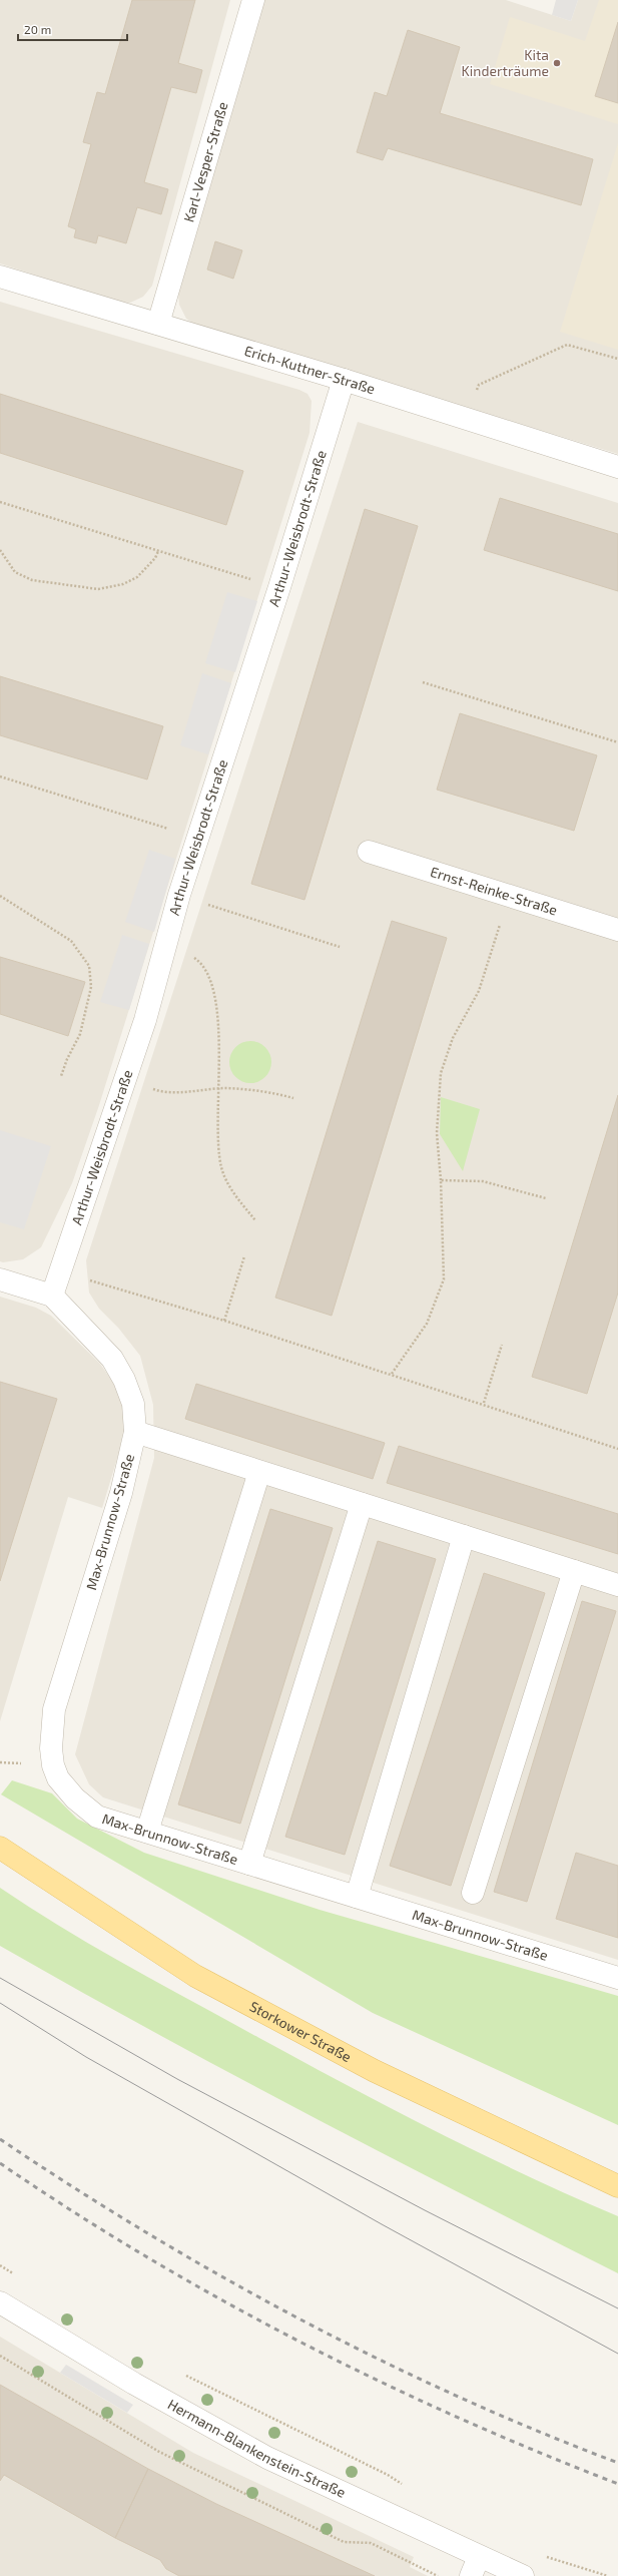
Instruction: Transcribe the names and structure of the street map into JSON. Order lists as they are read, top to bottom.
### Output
{
  "streets": {
    "main road": ["Storkower Straße"],
    "street": [
      "Karl-Vesper-Straße",
      "Erich-Kuttner-Straße",
      "Arthur-Weisbrodt-Straße",
      "Ernst-Reinke-Straße",
      "Max-Brunnow-Straße",
      "Hermann-Blankenstein-Straße"
    ]
  },
  "crossings": [
    ["Karl-Vesper-Straße", "Erich-Kuttner-Straße"],
    ["Erich-Kuttner-Straße", "Arthur-Weisbrodt-Straße"],
    ["Arthur-Weisbrodt-Straße", "Max-Brunnow-Straße"]
  ],
  "places": ["Kita Kinderträume"],
  "scale_bar": "20 m"
}
